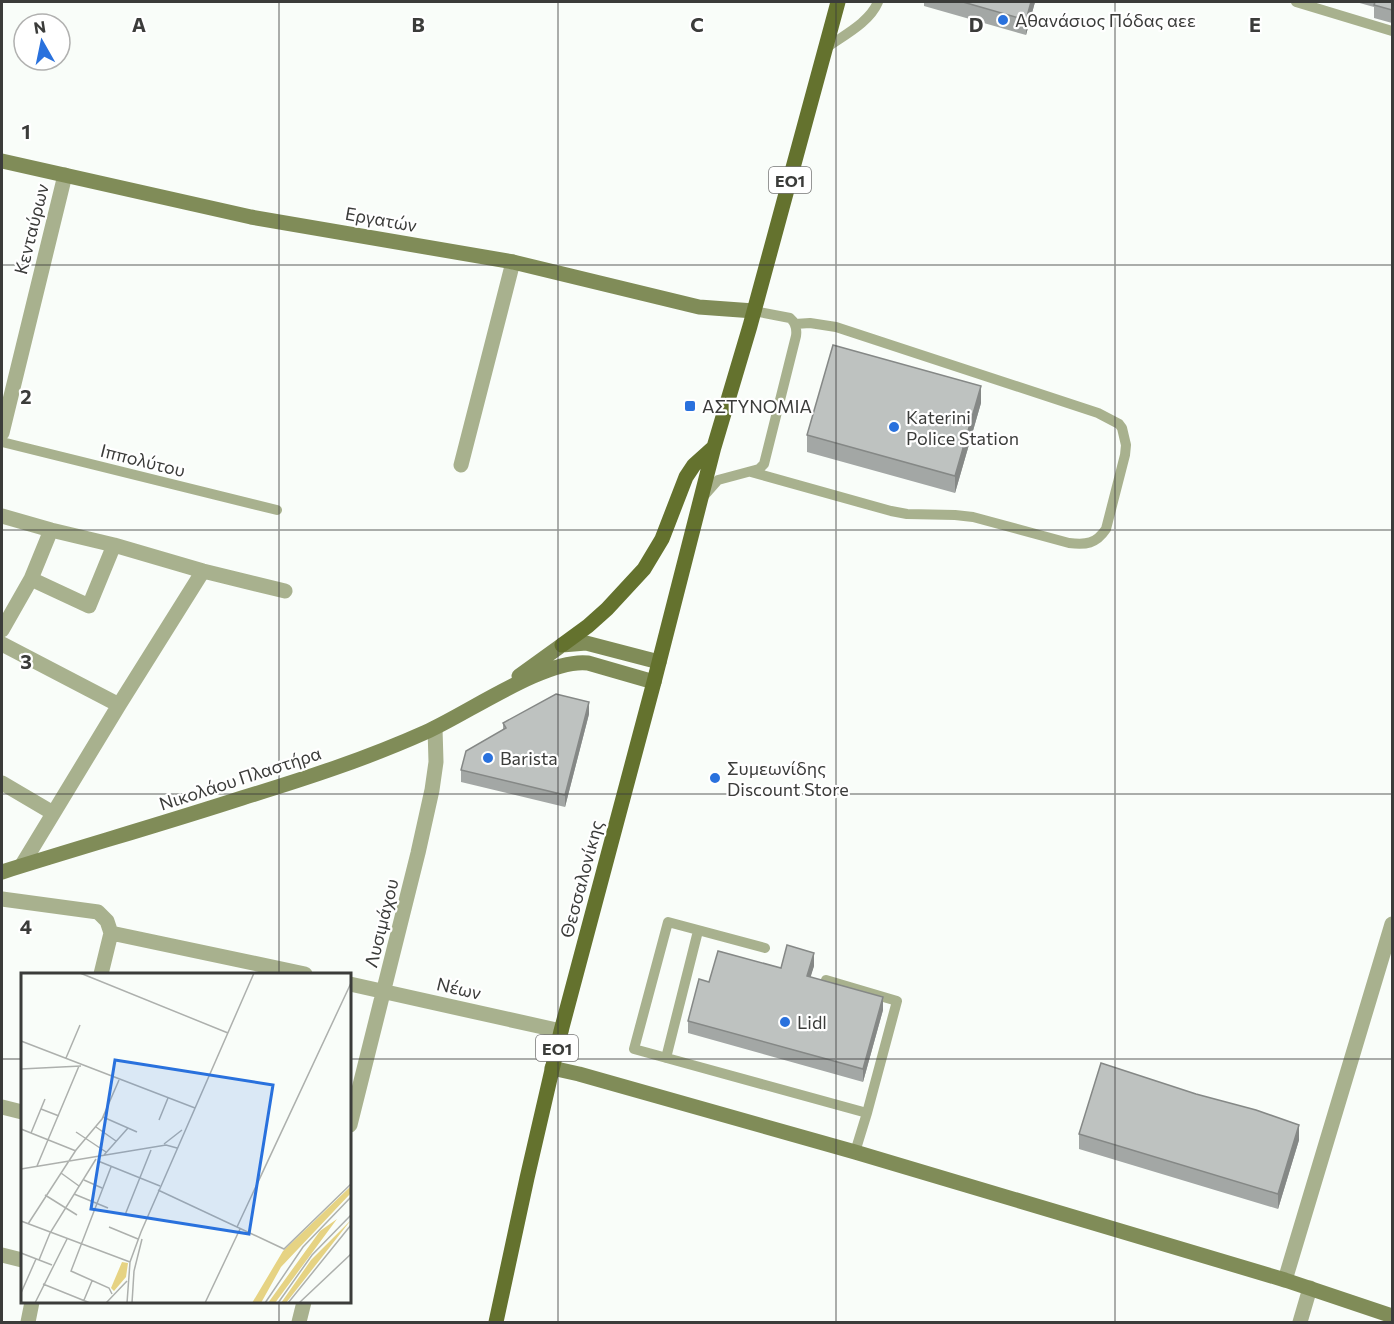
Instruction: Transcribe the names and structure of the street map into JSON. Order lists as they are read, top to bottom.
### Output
{
  "streets": {
    "main road": ["ΕΟ1", "Θεσσαλονίκης"],
    "street": [
      "Εργατών",
      "Κενταύρων",
      "Νικολάου Πλαστήρα",
      "Λυσιμάχου",
      "Νέων"
    ],
    "lane": ["Ιππολύτου"]
  },
  "crossings": [
    ["ΕΟ1", "Εργατών"],
    ["ΕΟ1", "Θεσσαλονίκης"],
    ["Εργατών", "Κενταύρων"],
    ["Νικολάου Πλαστήρα", "Θεσσαλονίκης"],
    ["Νικολάου Πλαστήρα", "Λυσιμάχου"],
    ["Θεσσαλονίκης", "Νέων"],
    ["Λυσιμάχου", "Νέων"]
  ],
  "places": {
    "other": [
      "Αθανάσιος Πόδας αεε",
      "Katerini Police Station",
      "Barista",
      "Συμεωνίδης Discount Store",
      "Lidl"
    ],
    "transit": ["ΑΣΤΥΝΟΜΙΑ"]
  },
  "north": "top",
  "grid": {
    "columns": [
      "A",
      "B",
      "C",
      "D",
      "E"
    ],
    "rows": [
      "1",
      "2",
      "3",
      "4"
    ]
  }
}
